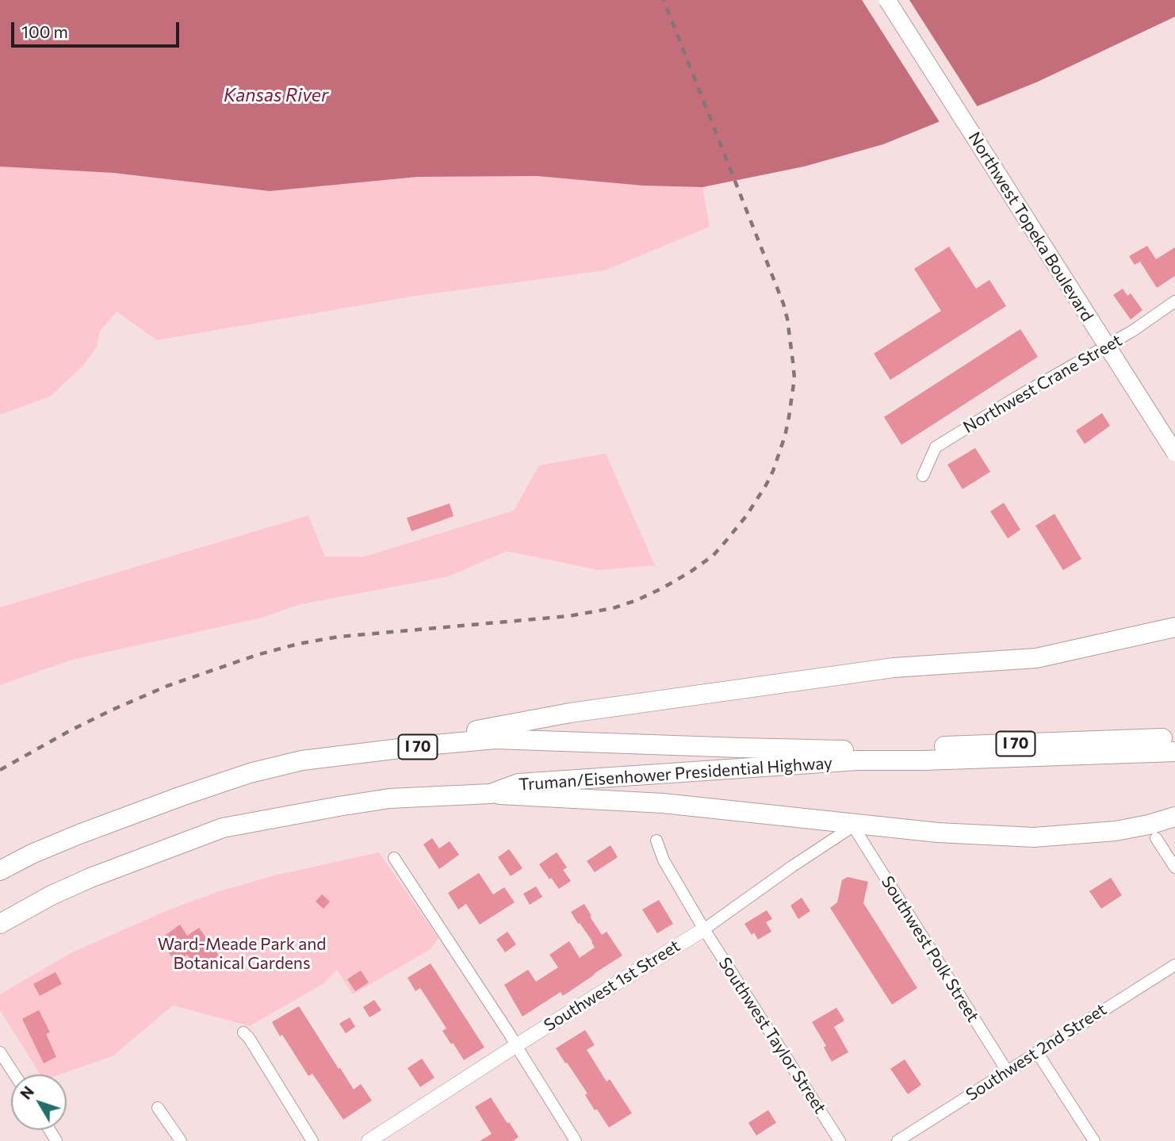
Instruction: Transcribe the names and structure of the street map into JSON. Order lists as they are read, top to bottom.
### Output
{
  "streets": {
    "highway": ["I 70", "Truman/Eisenhower Presidential Highway"],
    "main road": ["Northwest Topeka Boulevard"],
    "street": [
      "Northwest Crane Street",
      "Southwest Polk Street",
      "Southwest 1st Street",
      "Southwest Taylor Street",
      "Southwest 2nd Street"
    ]
  },
  "crossings": [
    ["Southwest Polk Street", "Southwest 1st Street"],
    ["Southwest Polk Street", "Southwest 2nd Street"],
    ["Southwest 1st Street", "Southwest Taylor Street"]
  ],
  "water": ["Kansas River"],
  "parks": ["Ward-Meade Park and Botanical Gardens"],
  "scale_bar": "100 m",
  "north": "top left"
}
